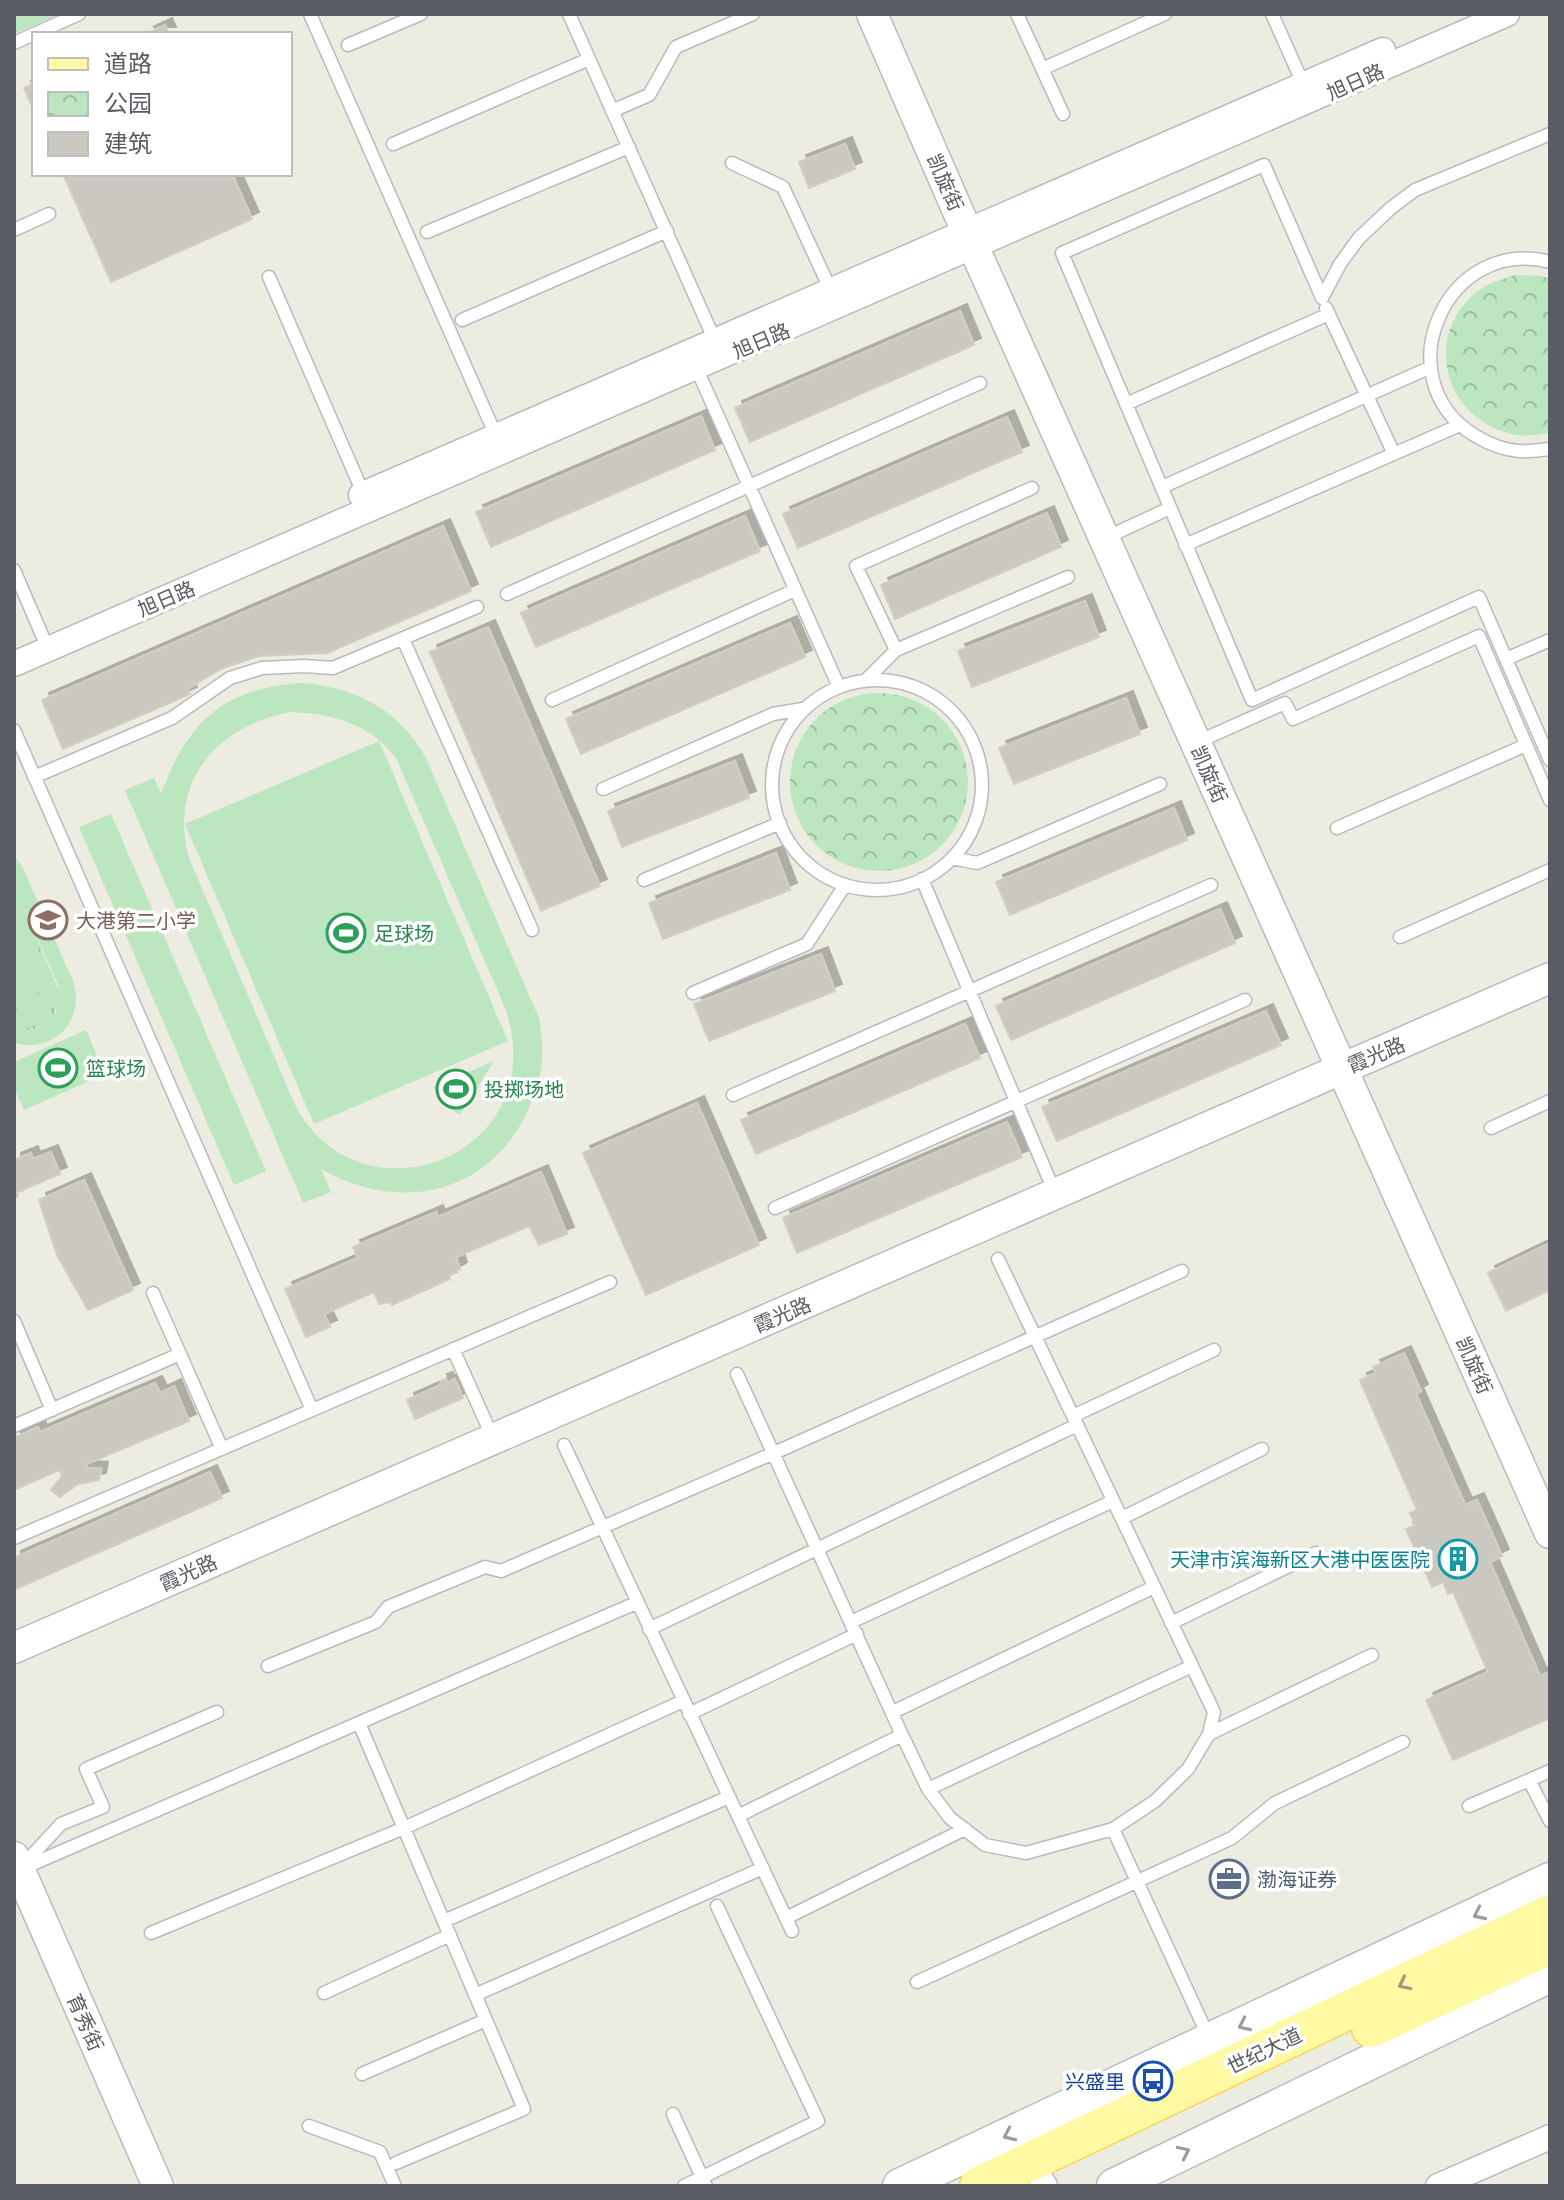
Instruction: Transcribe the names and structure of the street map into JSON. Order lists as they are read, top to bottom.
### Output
{
  "streets": {
    "main road": ["世纪大道"],
    "street": [
      "旭日路",
      "凯旋街",
      "霞光路",
      "育秀街"
    ]
  },
  "crossings": [
    ["旭日路", "凯旋街"],
    ["凯旋街", "霞光路"]
  ],
  "places": {
    "school or university": ["大港第二小学"],
    "sports": ["足球场", "篮球场", "投掷场地"],
    "building": ["天津市滨海新区大港中医医院"],
    "office": ["渤海证券"],
    "bus stop": ["兴盛里"]
  },
  "legend": ["道路", "公园", "建筑"]
}
